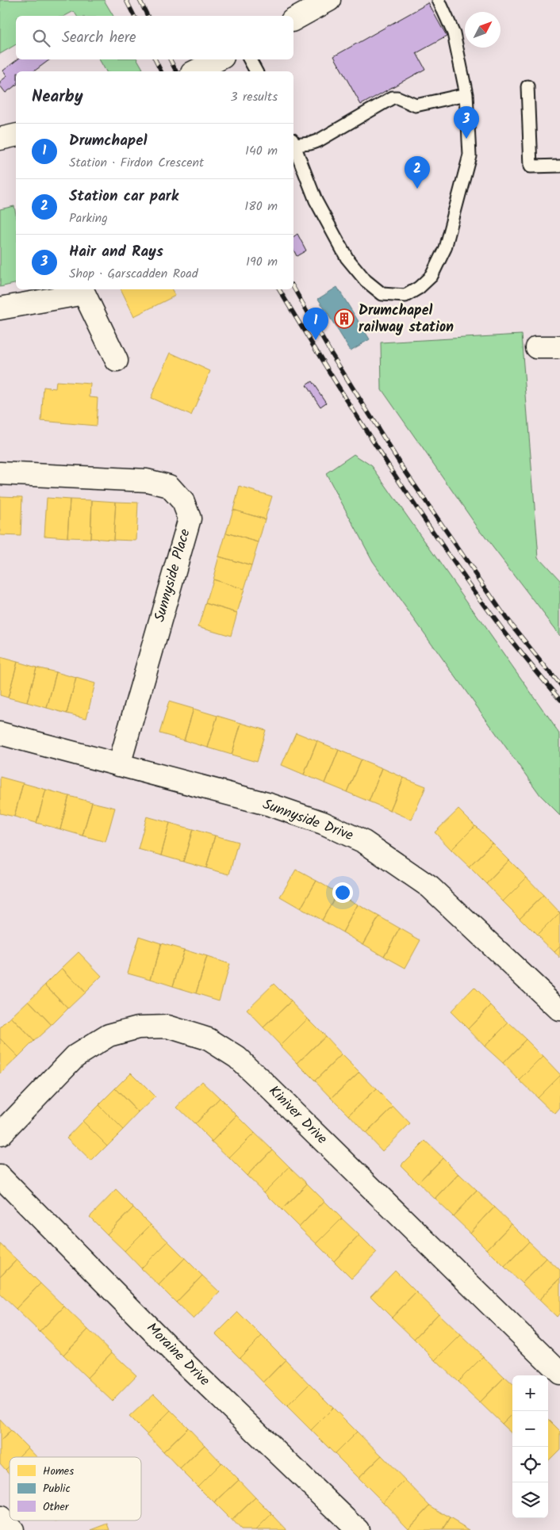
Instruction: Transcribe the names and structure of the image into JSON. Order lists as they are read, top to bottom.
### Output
{
  "streets": {
    "street": [
      "Sunnyside Place",
      "Sunnyside Drive",
      "Kiniver Drive",
      "Moraine Drive"
    ]
  },
  "crossings": [
    ["Sunnyside Place", "Sunnyside Drive"]
  ],
  "places": {
    "building": ["Drumchapel railway station"]
  },
  "legend": ["Homes", "Public", "Other"],
  "north": "top right",
  "page": {
    "search": "Search here",
    "heading": ["Nearby", "3 results"],
    "pins": ["3", "2", "1"],
    "list": [
      {
        "mark": "1",
        "name": "Drumchapel",
        "note": "Station · Firdon Crescent",
        "value": "140 m"
      },
      {
        "mark": "2",
        "name": "Station car park",
        "note": "Parking",
        "value": "180 m"
      },
      {
        "mark": "3",
        "name": "Hair and Rays",
        "note": "Shop · Garscadden Road",
        "value": "190 m"
      }
    ],
    "map_buttons": ["+", "−"]
  }
}
